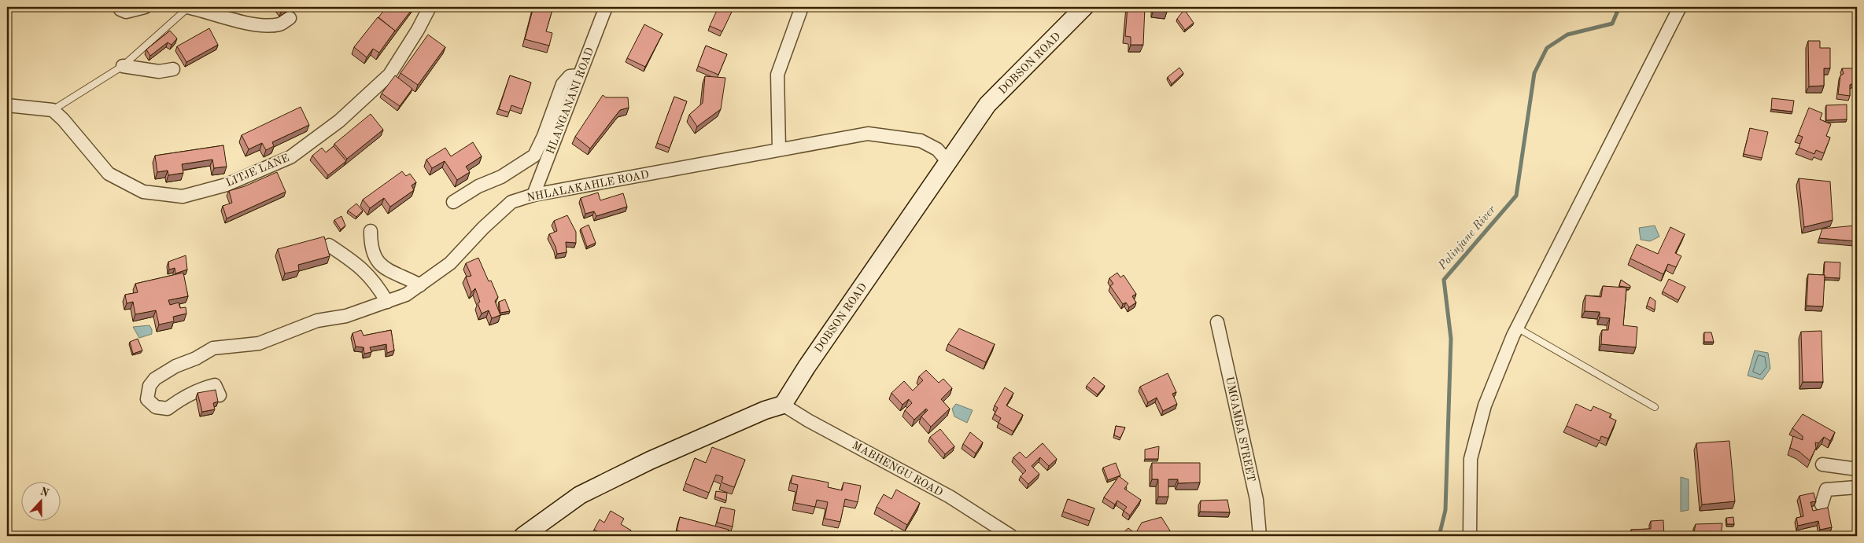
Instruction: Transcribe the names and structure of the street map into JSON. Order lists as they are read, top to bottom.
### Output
{
  "streets": {
    "street": [
      "DOBSON ROAD",
      "HLANGANANI ROAD",
      "LITJE LANE",
      "NHLALAKAHLE ROAD",
      "UMGAMBA STREET",
      "MABHENGU ROAD"
    ]
  },
  "crossings": [
    ["DOBSON ROAD", "NHLALAKAHLE ROAD"],
    ["DOBSON ROAD", "MABHENGU ROAD"],
    ["HLANGANANI ROAD", "NHLALAKAHLE ROAD"]
  ],
  "water": ["Polinjane River"],
  "north": "top"
}
